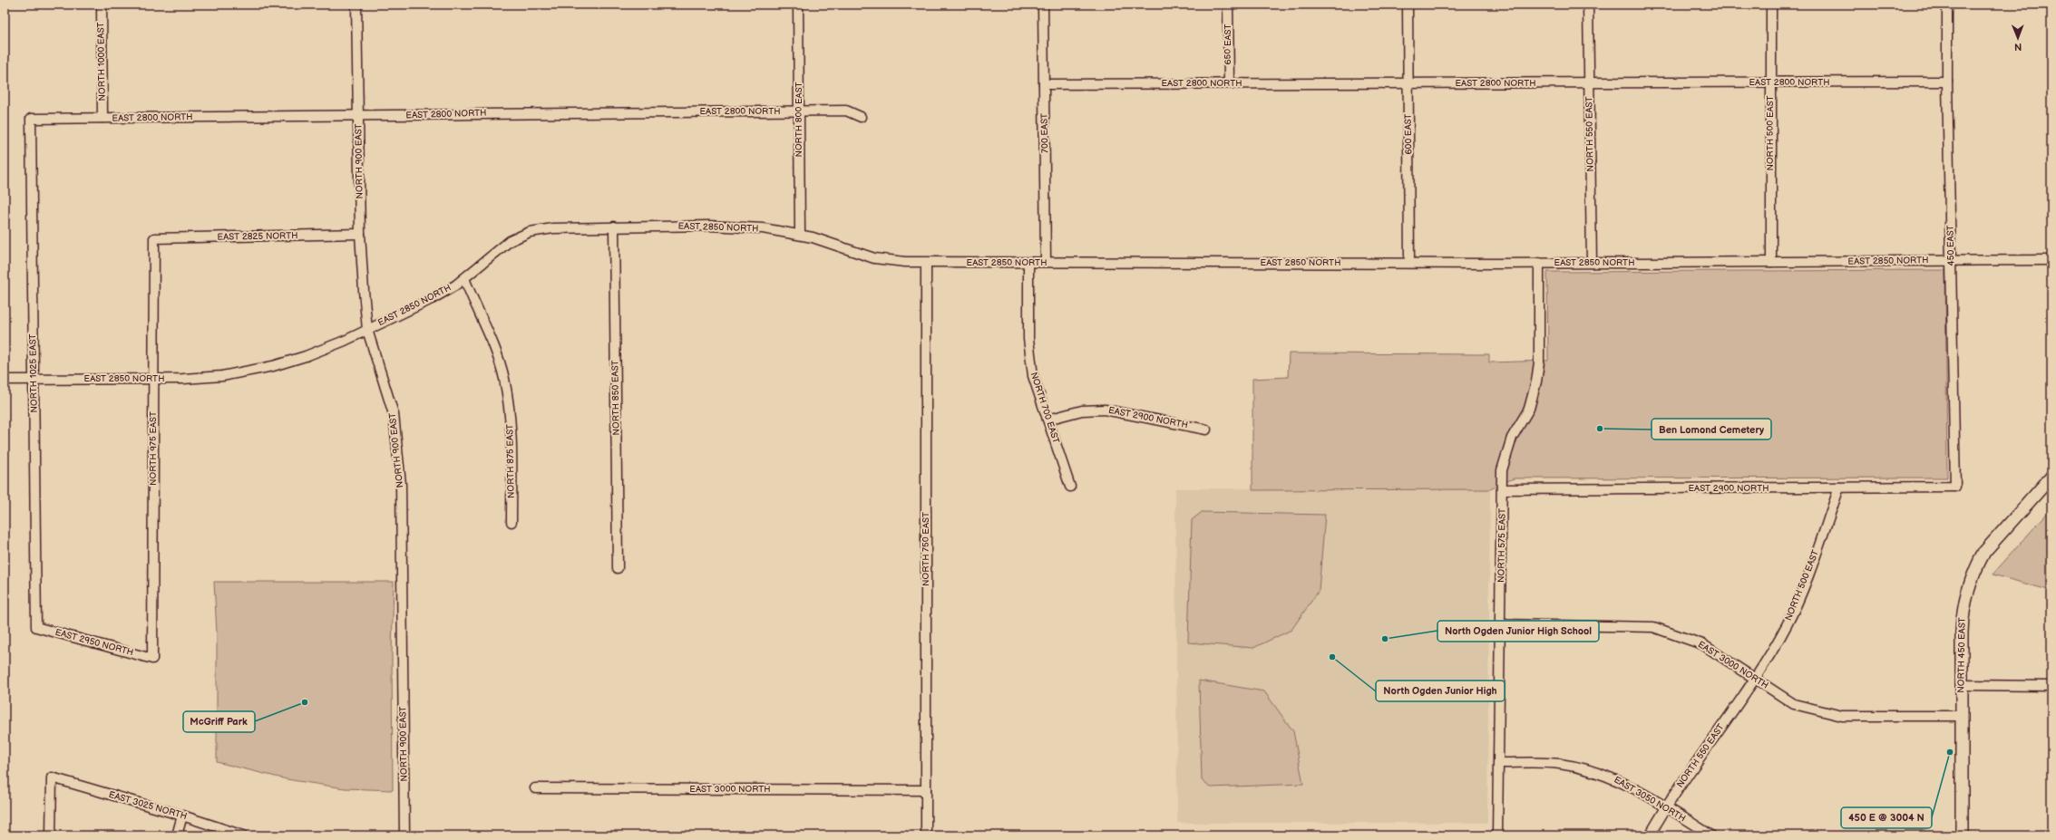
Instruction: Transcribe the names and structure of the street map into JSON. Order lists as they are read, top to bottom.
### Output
{
  "streets": {
    "main road": ["NORTH 450 EAST"],
    "street": [
      "650 EAST",
      "NORTH 1000 EAST",
      "EAST 2800 NORTH",
      "NORTH 800 EAST",
      "700 EAST",
      "NORTH 500 EAST",
      "600 EAST",
      "NORTH 550 EAST",
      "NORTH 900 EAST",
      "EAST 2850 NORTH",
      "EAST 2825 NORTH",
      "450 EAST",
      "NORTH 1025 EAST",
      "NORTH 850 EAST",
      "NORTH 700 EAST",
      "EAST 2900 NORTH",
      "NORTH 975 EAST",
      "NORTH 875 EAST",
      "NORTH 575 EAST",
      "NORTH 750 EAST",
      "EAST 2950 NORTH",
      "EAST 3000 NORTH",
      "EAST 3050 NORTH",
      "EAST 3025 NORTH"
    ]
  },
  "crossings": [
    ["650 EAST", "EAST 2800 NORTH"],
    ["NORTH 1000 EAST", "EAST 2800 NORTH"],
    ["EAST 2800 NORTH", "NORTH 800 EAST"],
    ["EAST 2800 NORTH", "700 EAST"],
    ["EAST 2800 NORTH", "NORTH 500 EAST"],
    ["EAST 2800 NORTH", "600 EAST"],
    ["EAST 2800 NORTH", "NORTH 550 EAST"],
    ["EAST 2800 NORTH", "NORTH 900 EAST"],
    ["EAST 2800 NORTH", "450 EAST"],
    ["EAST 2800 NORTH", "NORTH 1025 EAST"],
    ["NORTH 800 EAST", "EAST 2850 NORTH"],
    ["700 EAST", "EAST 2850 NORTH"],
    ["NORTH 500 EAST", "NORTH 550 EAST"],
    ["NORTH 500 EAST", "EAST 2850 NORTH"],
    ["NORTH 500 EAST", "EAST 2900 NORTH"],
    ["NORTH 500 EAST", "EAST 3000 NORTH"],
    ["600 EAST", "EAST 2850 NORTH"],
    ["NORTH 550 EAST", "EAST 2850 NORTH"],
    ["NORTH 550 EAST", "EAST 3000 NORTH"],
    ["NORTH 550 EAST", "EAST 3050 NORTH"],
    ["NORTH 900 EAST", "EAST 2850 NORTH"],
    ["NORTH 900 EAST", "EAST 2825 NORTH"],
    ["EAST 2850 NORTH", "450 EAST"],
    ["EAST 2850 NORTH", "NORTH 1025 EAST"],
    ["EAST 2850 NORTH", "NORTH 850 EAST"],
    ["EAST 2850 NORTH", "NORTH 700 EAST"],
    ["EAST 2850 NORTH", "NORTH 975 EAST"],
    ["EAST 2850 NORTH", "NORTH 875 EAST"],
    ["EAST 2850 NORTH", "NORTH 575 EAST"],
    ["EAST 2850 NORTH", "NORTH 750 EAST"],
    ["EAST 2825 NORTH", "NORTH 975 EAST"],
    ["450 EAST", "EAST 2900 NORTH"],
    ["NORTH 1025 EAST", "EAST 2950 NORTH"],
    ["NORTH 700 EAST", "EAST 2900 NORTH"],
    ["EAST 2900 NORTH", "NORTH 575 EAST"],
    ["NORTH 975 EAST", "EAST 2950 NORTH"],
    ["NORTH 575 EAST", "EAST 3000 NORTH"],
    ["NORTH 575 EAST", "EAST 3050 NORTH"],
    ["NORTH 750 EAST", "EAST 3000 NORTH"],
    ["NORTH 450 EAST", "EAST 3000 NORTH"]
  ],
  "places": [
    "Ben Lomond Cemetery",
    "North Ogden Junior High School",
    "North Ogden Junior High",
    "McGriff Park",
    "450 E @ 3004 N"
  ],
  "north": "bottom"
}
